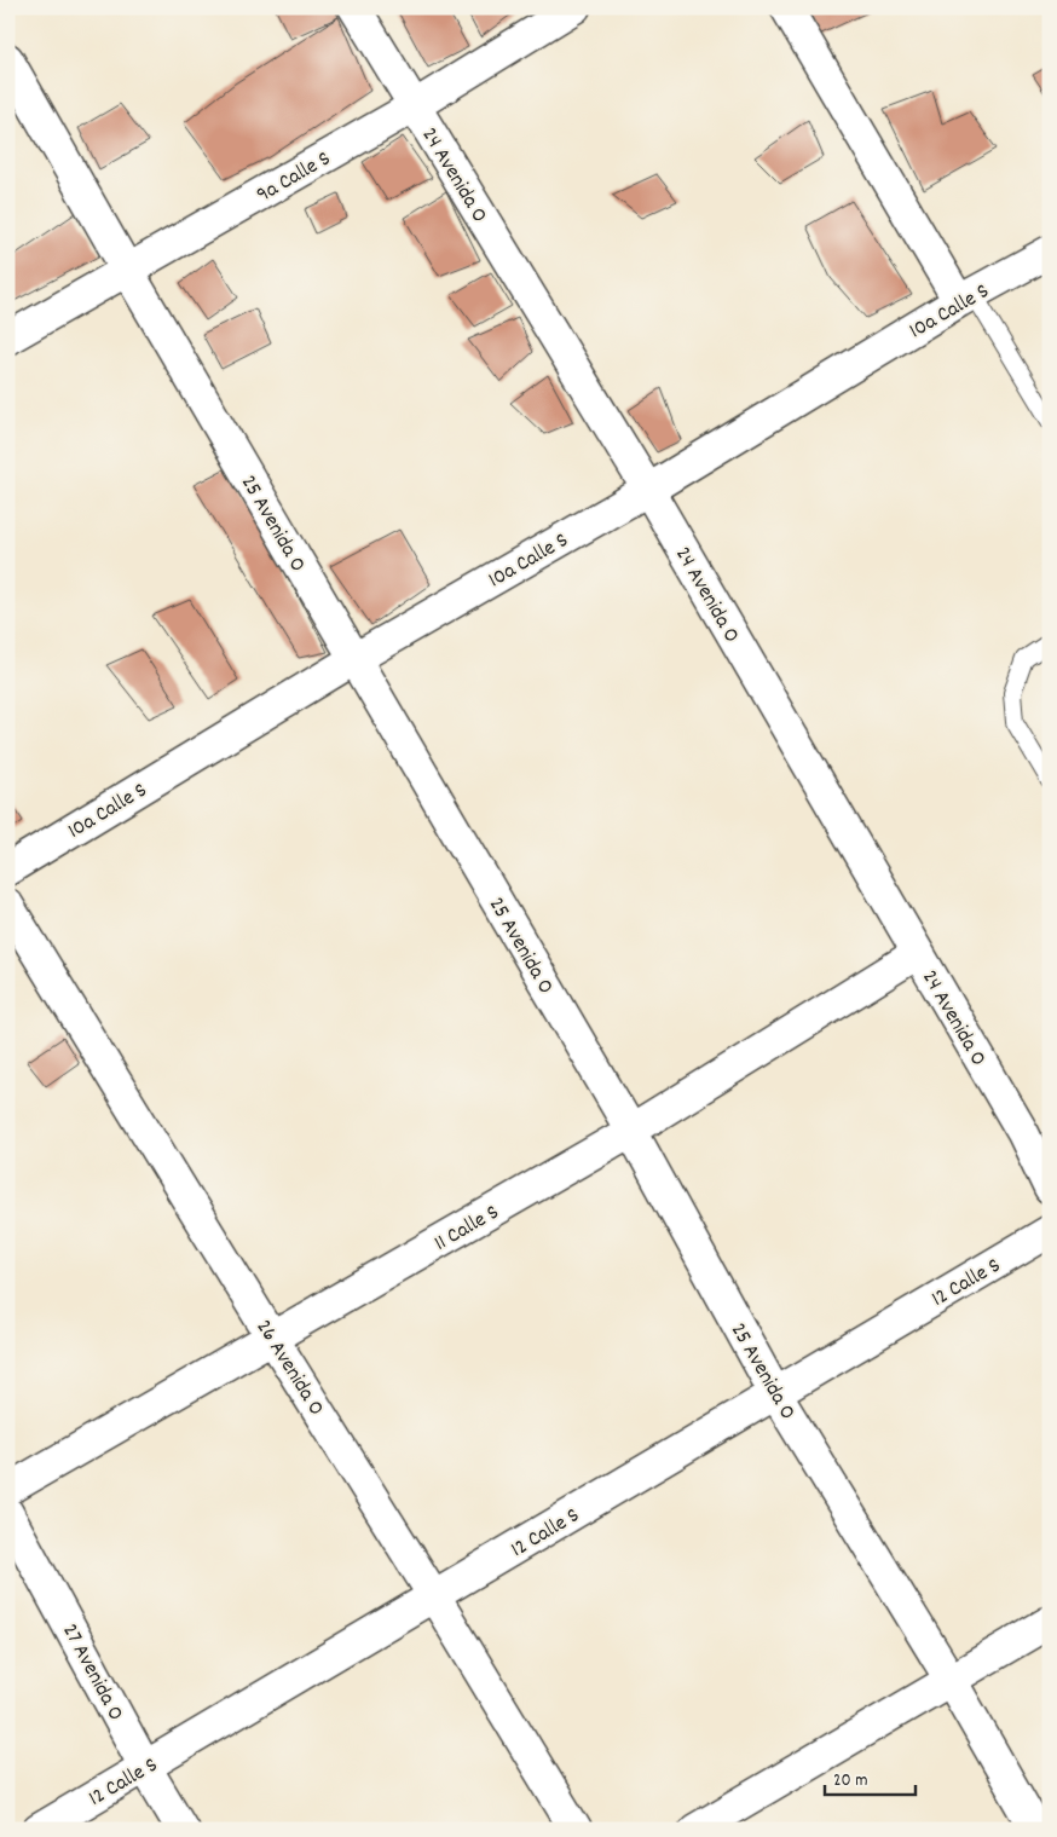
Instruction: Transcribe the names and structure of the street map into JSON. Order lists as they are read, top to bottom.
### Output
{
  "streets": {
    "street": [
      "24 Avenida O",
      "9a Calle S",
      "10a Calle S",
      "25 Avenida O",
      "11 Calle S",
      "12 Calle S",
      "26 Avenida O",
      "27 Avenida O"
    ]
  },
  "crossings": [
    ["24 Avenida O", "9a Calle S"],
    ["24 Avenida O", "10a Calle S"],
    ["24 Avenida O", "11 Calle S"],
    ["9a Calle S", "25 Avenida O"],
    ["10a Calle S", "25 Avenida O"],
    ["25 Avenida O", "11 Calle S"],
    ["25 Avenida O", "12 Calle S"],
    ["11 Calle S", "26 Avenida O"],
    ["12 Calle S", "26 Avenida O"],
    ["12 Calle S", "27 Avenida O"]
  ],
  "scale_bar": "20 m"
}
